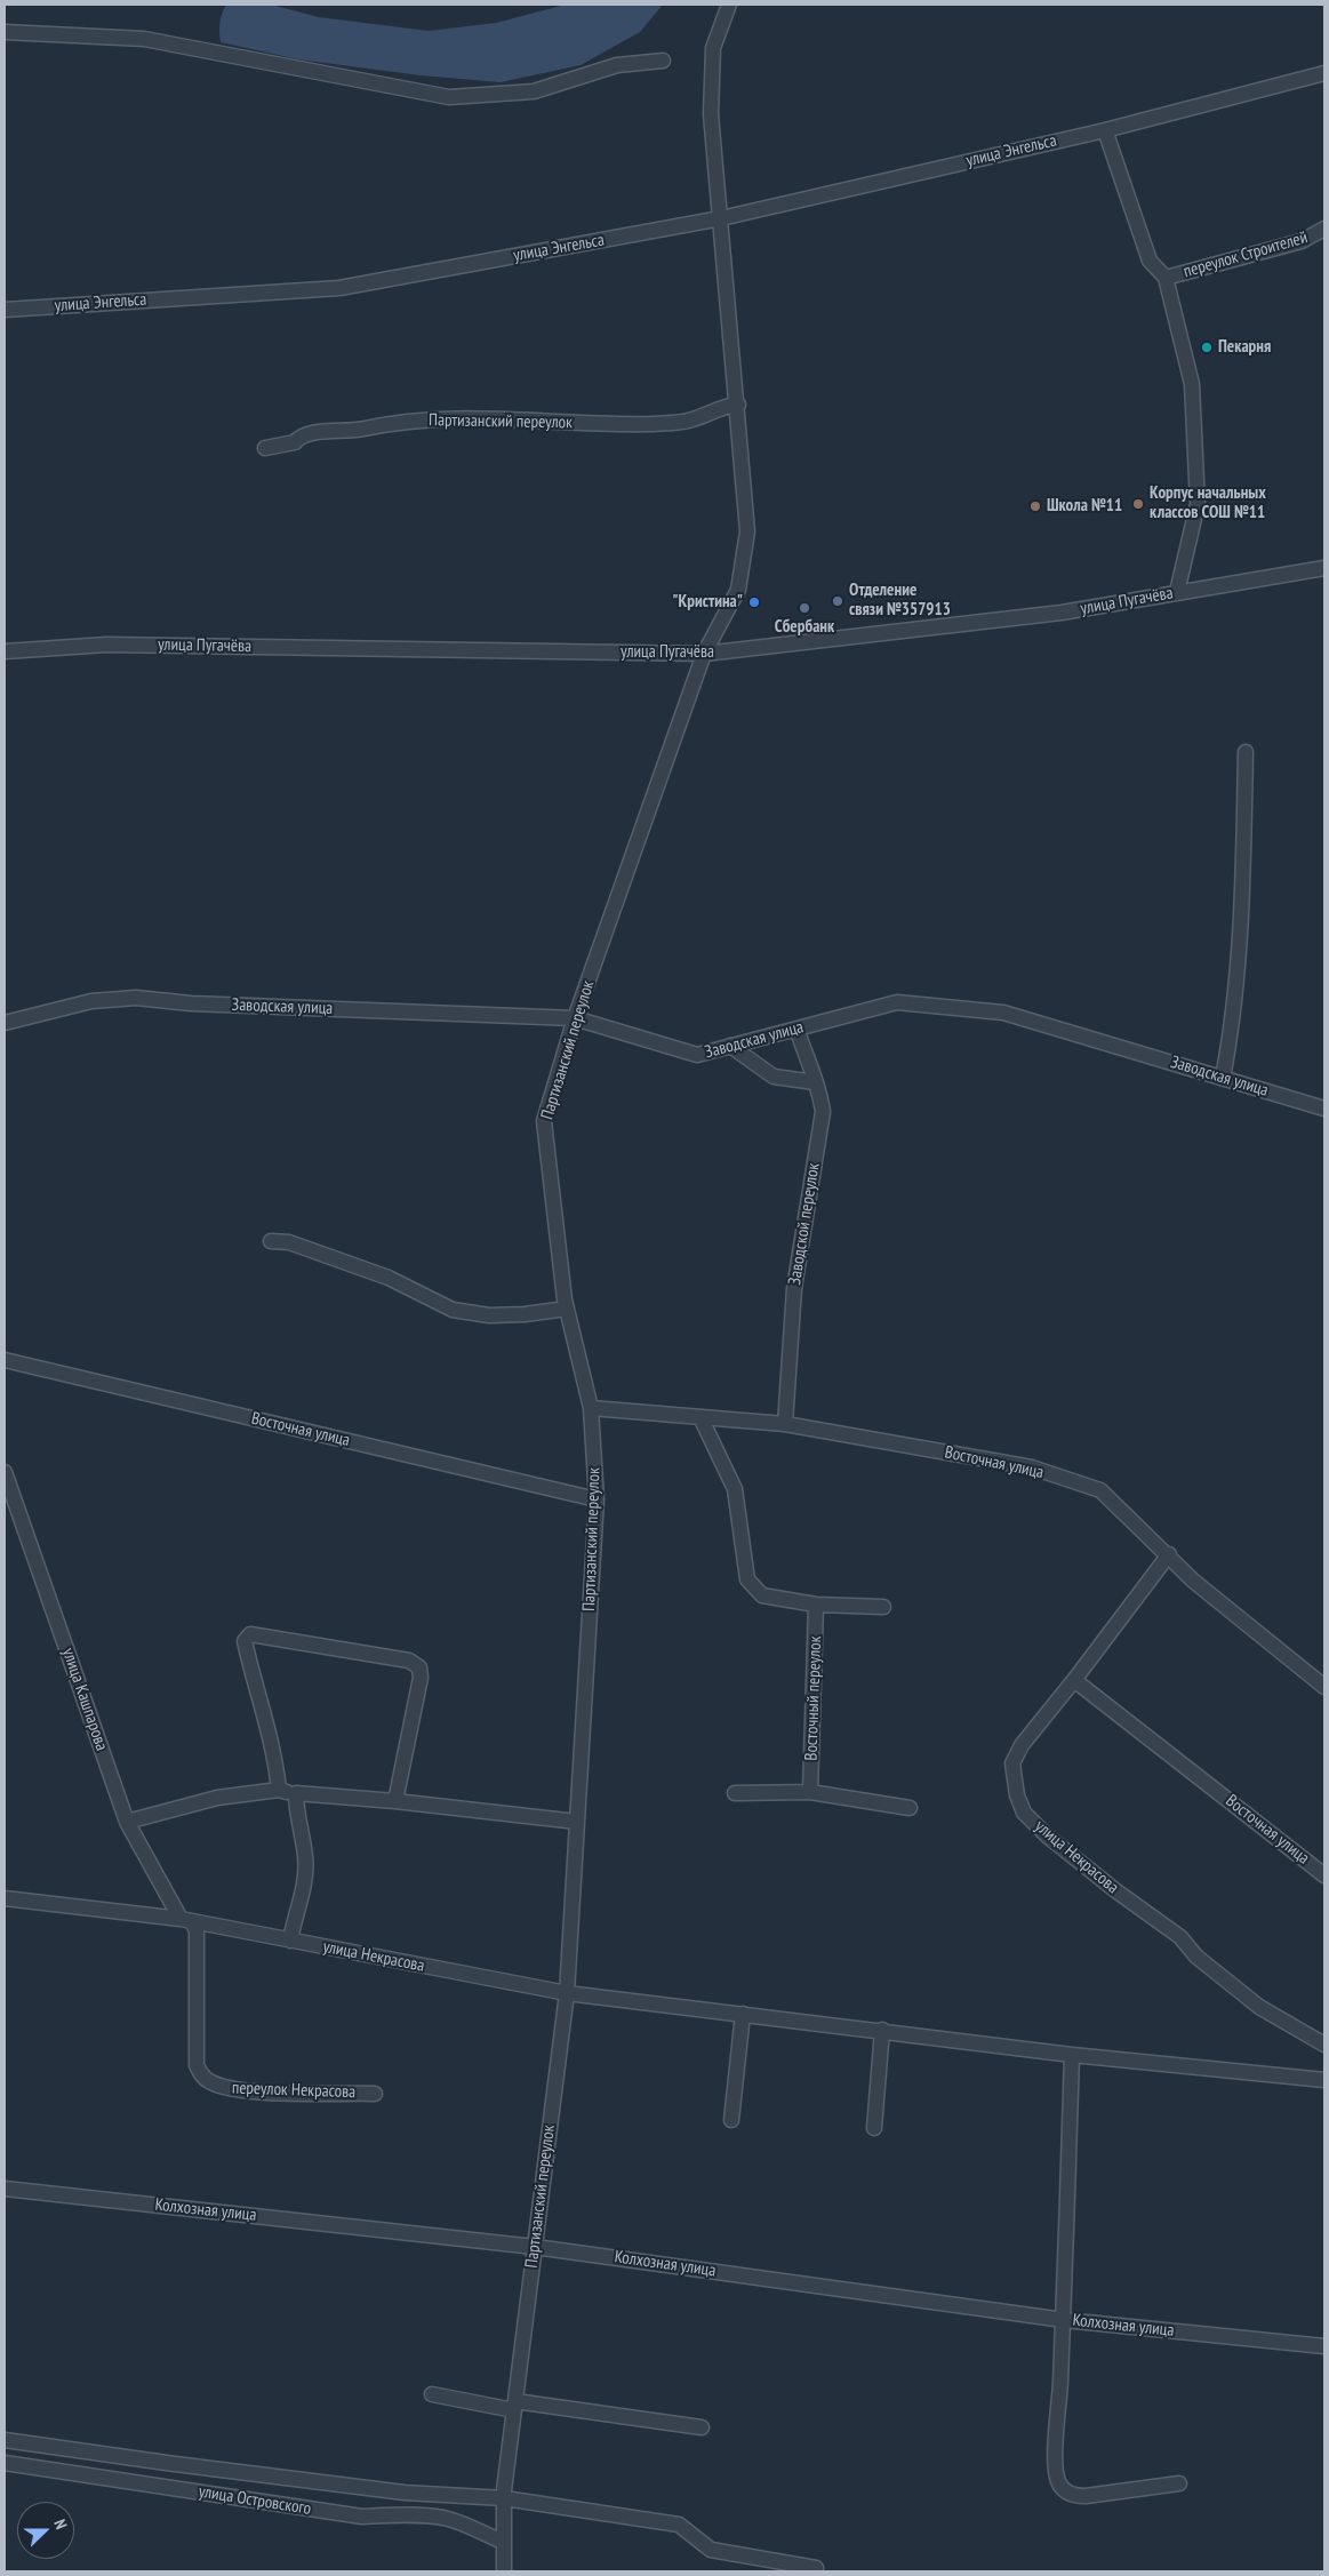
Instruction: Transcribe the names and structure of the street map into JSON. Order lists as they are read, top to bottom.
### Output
{
  "streets": {
    "street": [
      "улица Энгельса",
      "переулок Строителей",
      "Партизанский переулок",
      "улица Пугачёва",
      "Заводская улица",
      "Заводской переулок",
      "Восточная улица",
      "Восточный переулок",
      "улица Кашпарова",
      "улица Некрасова",
      "переулок Некрасова",
      "Колхозная улица",
      "улица Островского"
    ]
  },
  "crossings": [
    ["улица Энгельса", "Партизанский переулок"],
    ["Партизанский переулок", "улица Пугачёва"],
    ["Партизанский переулок", "Заводская улица"],
    ["Партизанский переулок", "Восточная улица"],
    ["Партизанский переулок", "улица Некрасова"],
    ["Партизанский переулок", "Колхозная улица"],
    ["Партизанский переулок", "улица Островского"],
    ["Заводская улица", "Заводской переулок"],
    ["Заводской переулок", "Восточная улица"],
    ["Восточная улица", "улица Некрасова"],
    ["улица Кашпарова", "улица Некрасова"],
    ["улица Кашпарова", "переулок Некрасова"],
    ["улица Некрасова", "переулок Некрасова"]
  ],
  "places": [
    "Пекарня",
    "Корпус начальных классов СОШ №11",
    "Школа №11",
    "Отделение связи №357913",
    "\"Кристина\"",
    "Сбербанк"
  ],
  "north": "right"
}
